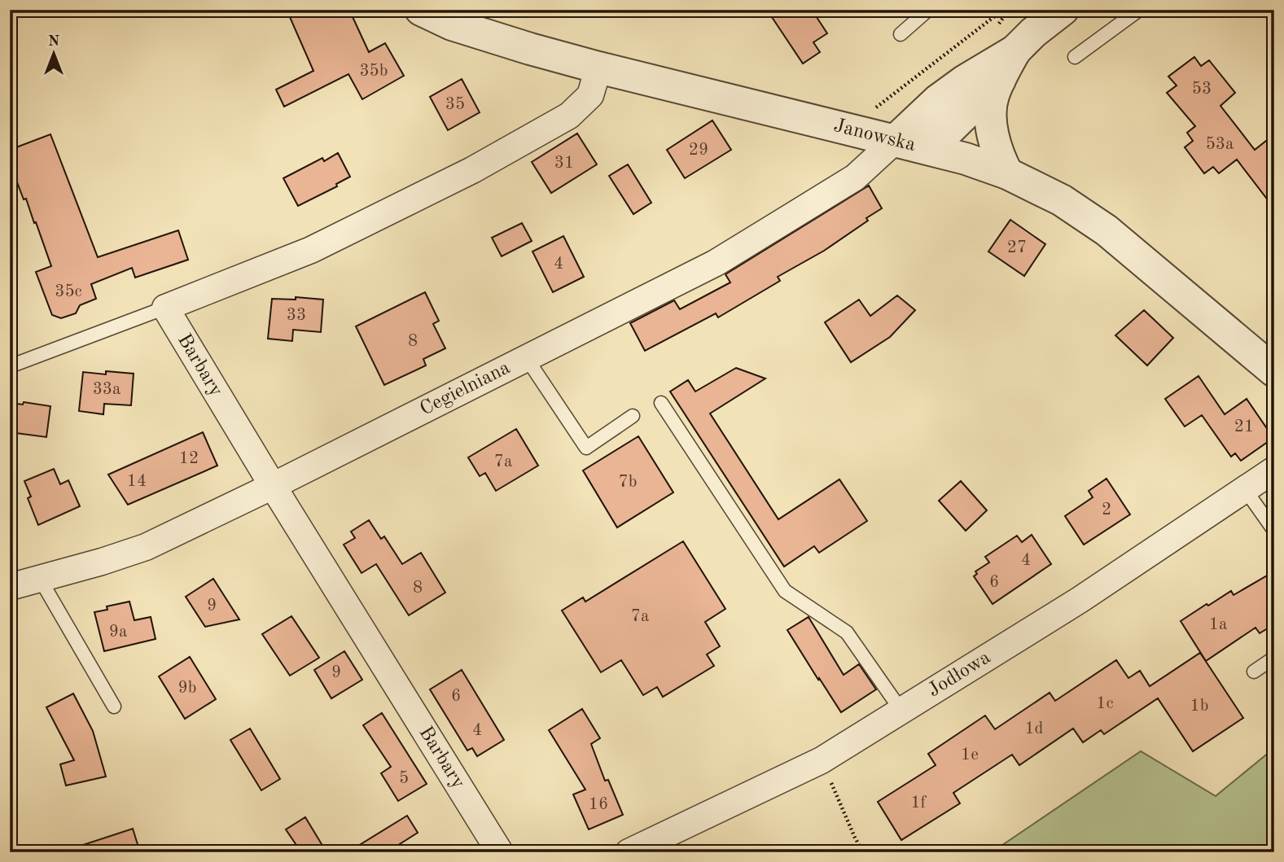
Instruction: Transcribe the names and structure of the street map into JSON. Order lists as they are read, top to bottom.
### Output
{
  "streets": {
    "street": [
      "Janowska",
      "Barbary",
      "Cegielniana",
      "Jodłowa"
    ]
  },
  "crossings": [
    ["Janowska", "Cegielniana"],
    ["Barbary", "Cegielniana"]
  ],
  "house_numbers": [
    "35b",
    "53",
    "35",
    "53a",
    "29",
    "31",
    "27",
    "4",
    "35c",
    "33",
    "8",
    "33a",
    "21",
    "12",
    "7a",
    "14",
    "7b",
    "2",
    "4",
    "6",
    "8",
    "9",
    "7a",
    "1a",
    "9a",
    "9",
    "9b",
    "6",
    "1c",
    "1b",
    "1d",
    "4",
    "1e",
    "5",
    "1f",
    "16"
  ],
  "north": "top"
}
